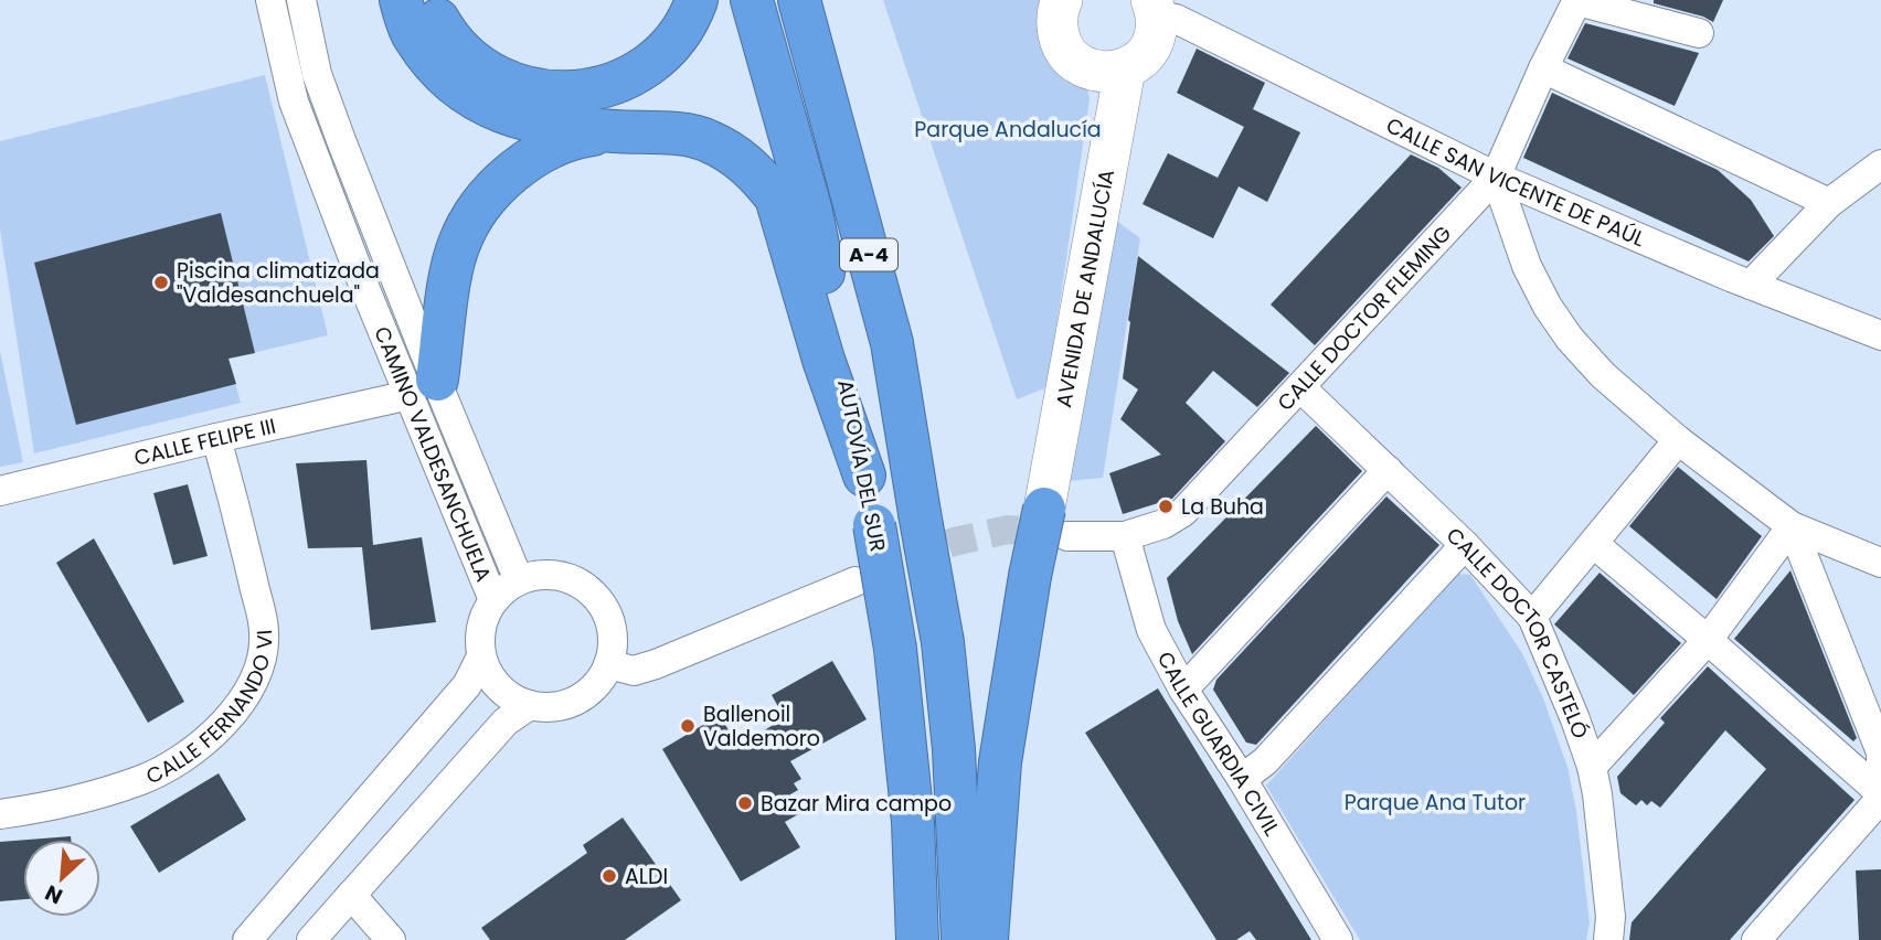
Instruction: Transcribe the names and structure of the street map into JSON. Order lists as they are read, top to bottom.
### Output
{
  "streets": {
    "highway": ["A-4", "AUTOVÍA DEL SUR"],
    "street": [
      "CALLE SAN VICENTE DE PAÚL",
      "AVENIDA DE ANDALUCÍA",
      "CALLE DOCTOR FLEMING",
      "CALLE FELIPE III",
      "CAMINO VALDESANCHUELA",
      "CALLE DOCTOR CASTELÓ",
      "CALLE FERNANDO VI",
      "CALLE GUARDIA CIVIL"
    ]
  },
  "crossings": [
    ["CALLE SAN VICENTE DE PAÚL", "CALLE DOCTOR FLEMING"],
    ["AVENIDA DE ANDALUCÍA", "CALLE DOCTOR FLEMING"],
    ["CALLE DOCTOR FLEMING", "CALLE DOCTOR CASTELÓ"],
    ["CALLE DOCTOR FLEMING", "CALLE GUARDIA CIVIL"],
    ["CALLE FELIPE III", "CAMINO VALDESANCHUELA"],
    ["CALLE FELIPE III", "CALLE FERNANDO VI"]
  ],
  "parks": ["Parque Andalucía", "Parque Ana Tutor"],
  "places": [
    "Piscina climatizada \"Valdesanchuela\"",
    "La Buha",
    "Ballenoil Valdemoro",
    "Bazar Mira campo",
    "ALDI"
  ],
  "north": "bottom left"
}
